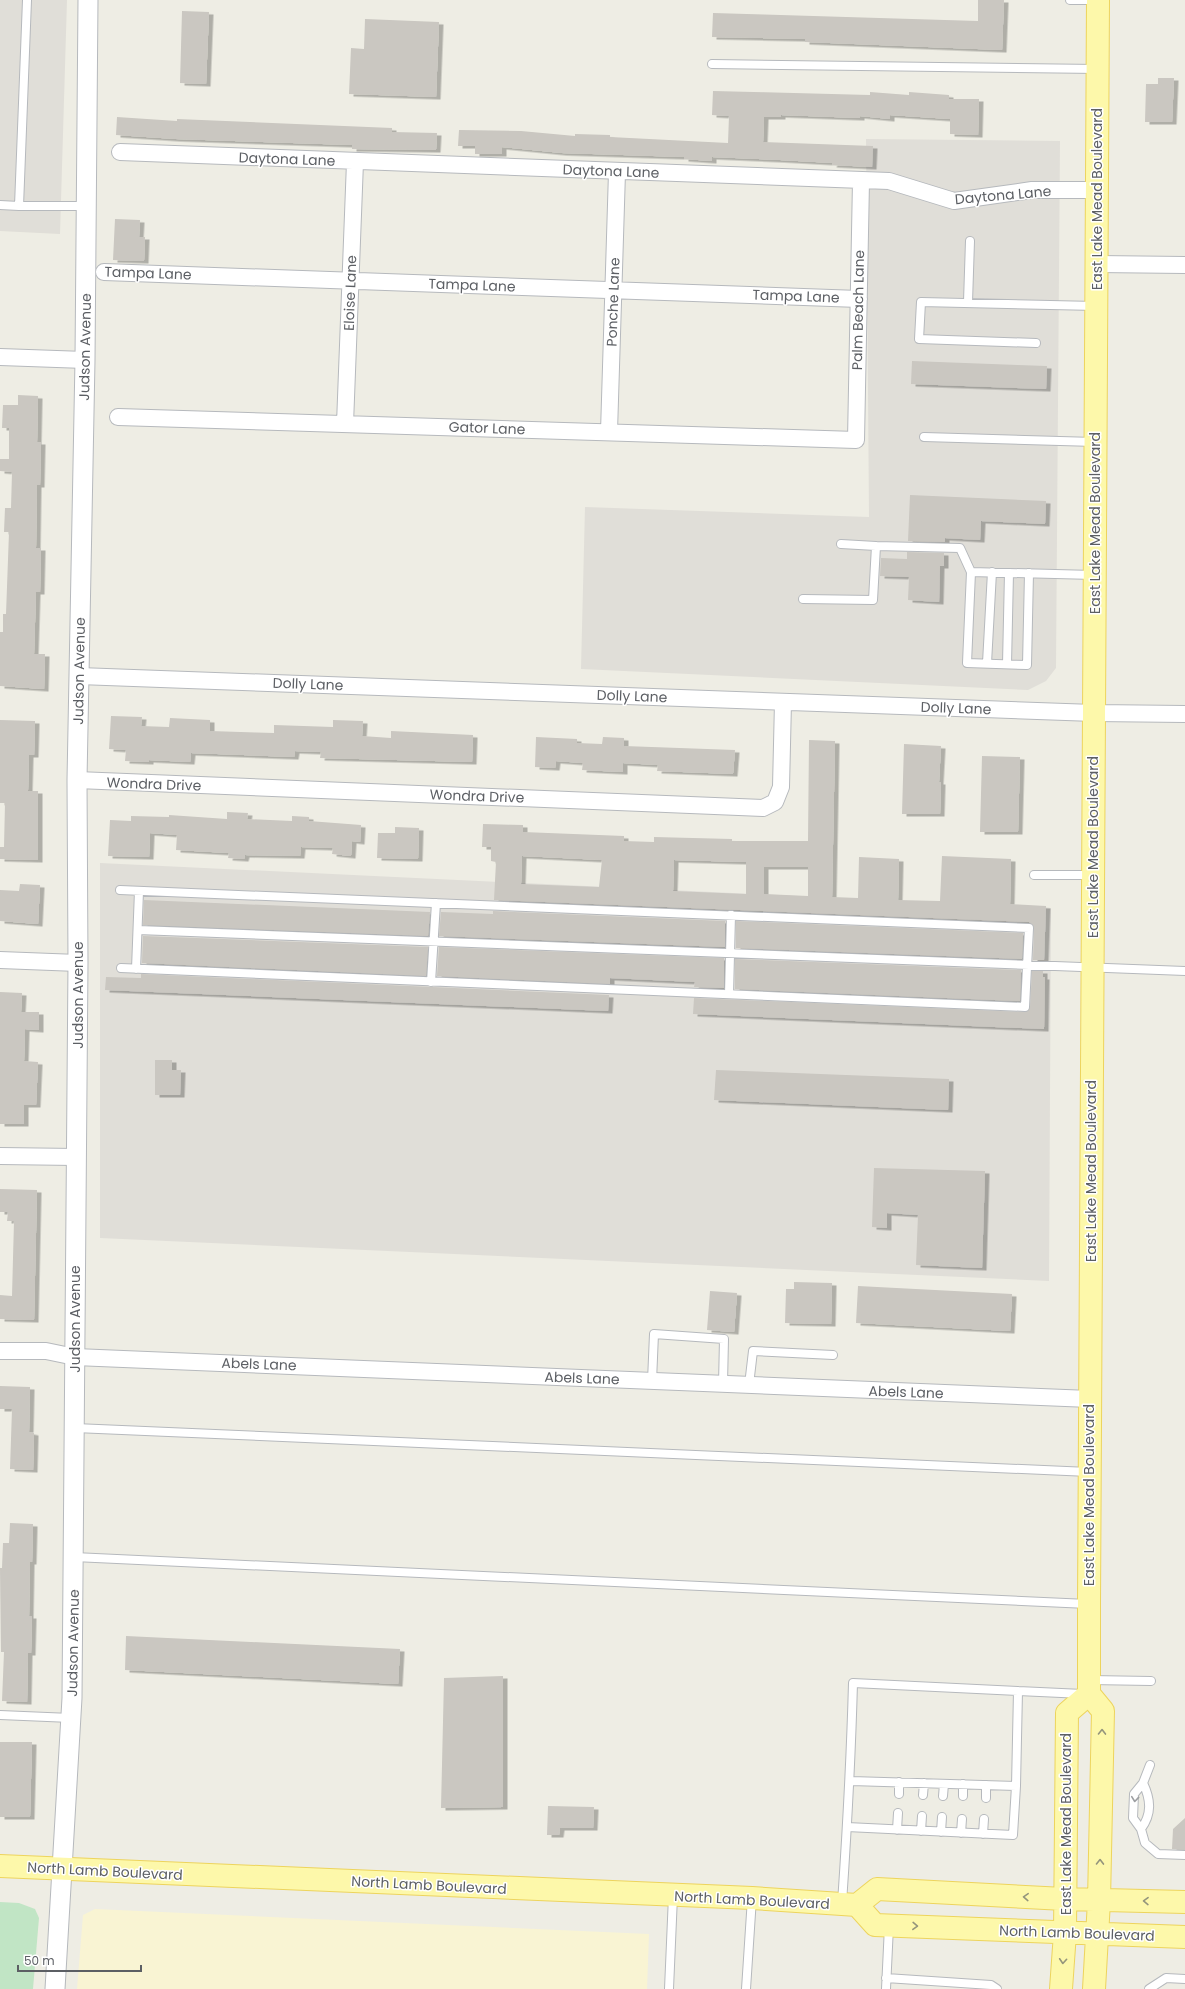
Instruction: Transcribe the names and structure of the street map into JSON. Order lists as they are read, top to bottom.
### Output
{
  "streets": {
    "main road": ["East Lake Mead Boulevard", "North Lamb Boulevard"],
    "street": [
      "Daytona Lane",
      "Tampa Lane",
      "Eloise Lane",
      "Ponche Lane",
      "Palm Beach Lane",
      "Judson Avenue",
      "Gator Lane",
      "Dolly Lane",
      "Wondra Drive",
      "Abels Lane"
    ]
  },
  "crossings": [
    ["Daytona Lane", "East Lake Mead Boulevard"],
    ["Daytona Lane", "Eloise Lane"],
    ["Daytona Lane", "Ponche Lane"],
    ["Daytona Lane", "Palm Beach Lane"],
    ["East Lake Mead Boulevard", "Dolly Lane"],
    ["East Lake Mead Boulevard", "Abels Lane"],
    ["East Lake Mead Boulevard", "North Lamb Boulevard"],
    ["Tampa Lane", "Eloise Lane"],
    ["Tampa Lane", "Ponche Lane"],
    ["Tampa Lane", "Palm Beach Lane"],
    ["Tampa Lane", "Judson Avenue"],
    ["Eloise Lane", "Gator Lane"],
    ["Ponche Lane", "Gator Lane"],
    ["Palm Beach Lane", "Gator Lane"],
    ["Judson Avenue", "Dolly Lane"],
    ["Judson Avenue", "Wondra Drive"],
    ["Judson Avenue", "Abels Lane"],
    ["Judson Avenue", "North Lamb Boulevard"],
    ["Dolly Lane", "Wondra Drive"]
  ],
  "scale_bar": "50 m"
}
